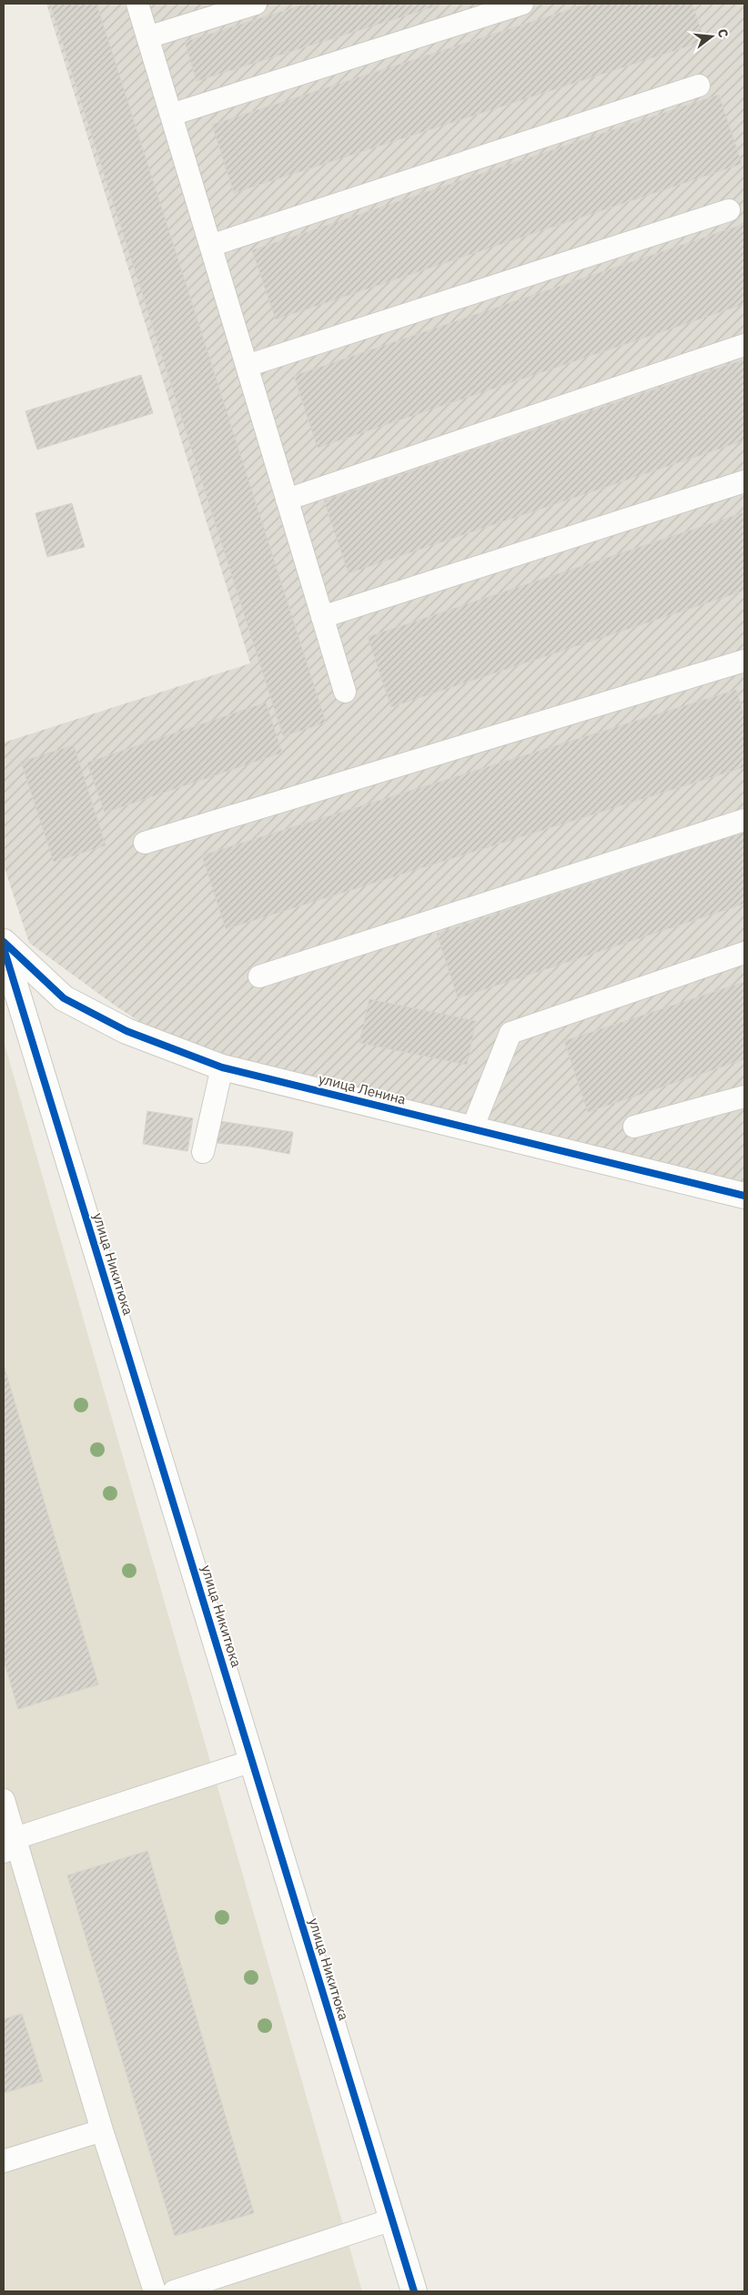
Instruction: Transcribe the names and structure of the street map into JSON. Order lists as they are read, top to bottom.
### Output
{
  "streets": {
    "street": ["улица Ленина", "улица Никитюка"]
  },
  "north": "right"
}
